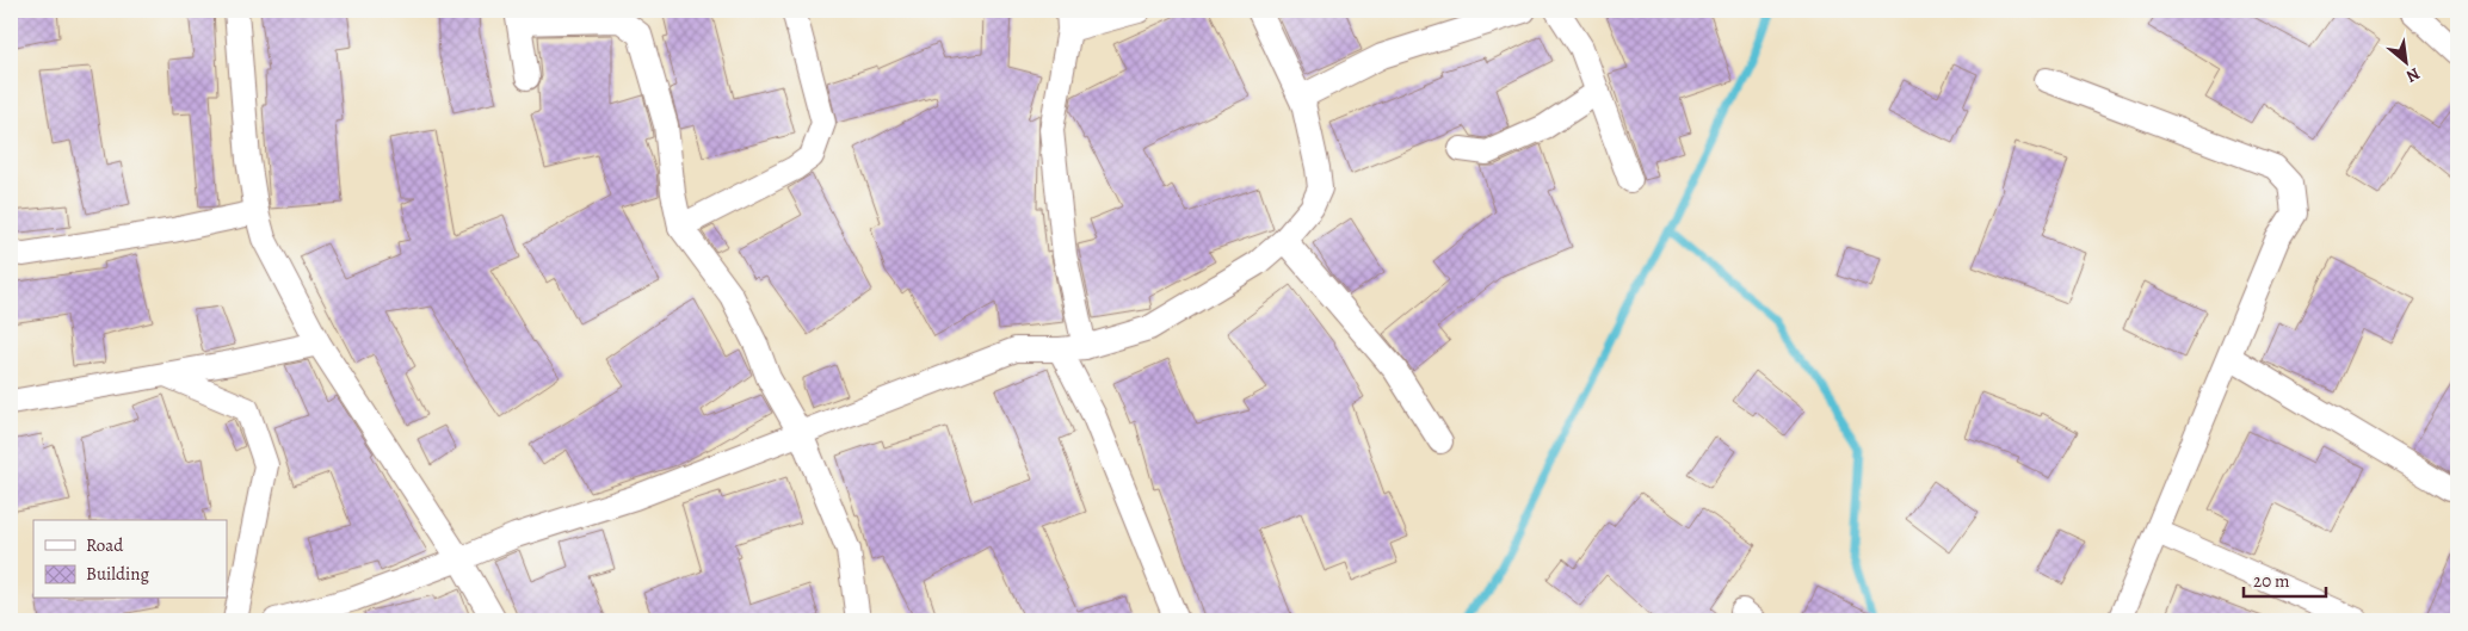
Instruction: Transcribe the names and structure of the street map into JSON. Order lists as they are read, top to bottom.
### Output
{
  "legend": ["Road", "Building"],
  "scale_bar": "20 m",
  "north": "bottom right"
}
